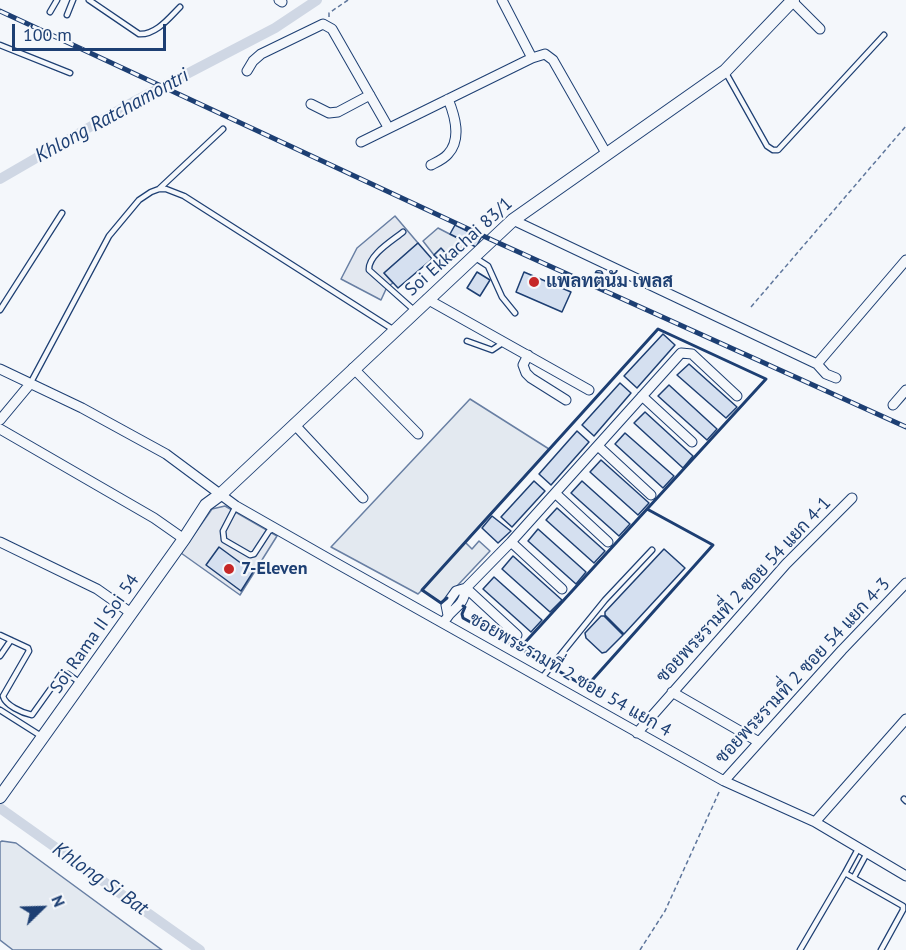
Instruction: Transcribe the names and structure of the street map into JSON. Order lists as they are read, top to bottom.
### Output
{
  "streets": {
    "street": [
      "Soi Ekkachai 83/1",
      "ซอยพระรามที่ 2 ซอย 54 แยก 4-1",
      "Soi Rama II Soi 54",
      "ซอยพระรามที่ 2 ซอย 54 แยก 4-3",
      "ซอยพระรามที่ 2 ซอย 54 แยก 4"
    ]
  },
  "crossings": [
    ["Soi Ekkachai 83/1", "Soi Rama II Soi 54"],
    ["Soi Ekkachai 83/1", "ซอยพระรามที่ 2 ซอย 54 แยก 4"],
    ["ซอยพระรามที่ 2 ซอย 54 แยก 4-1", "ซอยพระรามที่ 2 ซอย 54 แยก 4"],
    ["Soi Rama II Soi 54", "ซอยพระรามที่ 2 ซอย 54 แยก 4"],
    ["ซอยพระรามที่ 2 ซอย 54 แยก 4-3", "ซอยพระรามที่ 2 ซอย 54 แยก 4"]
  ],
  "water": ["Khlong Ratchamontri", "Khlong Si Bat"],
  "places": ["แพลทตินัม เพลส", "7-Eleven"],
  "scale_bar": "100 m",
  "north": "top right"
}
